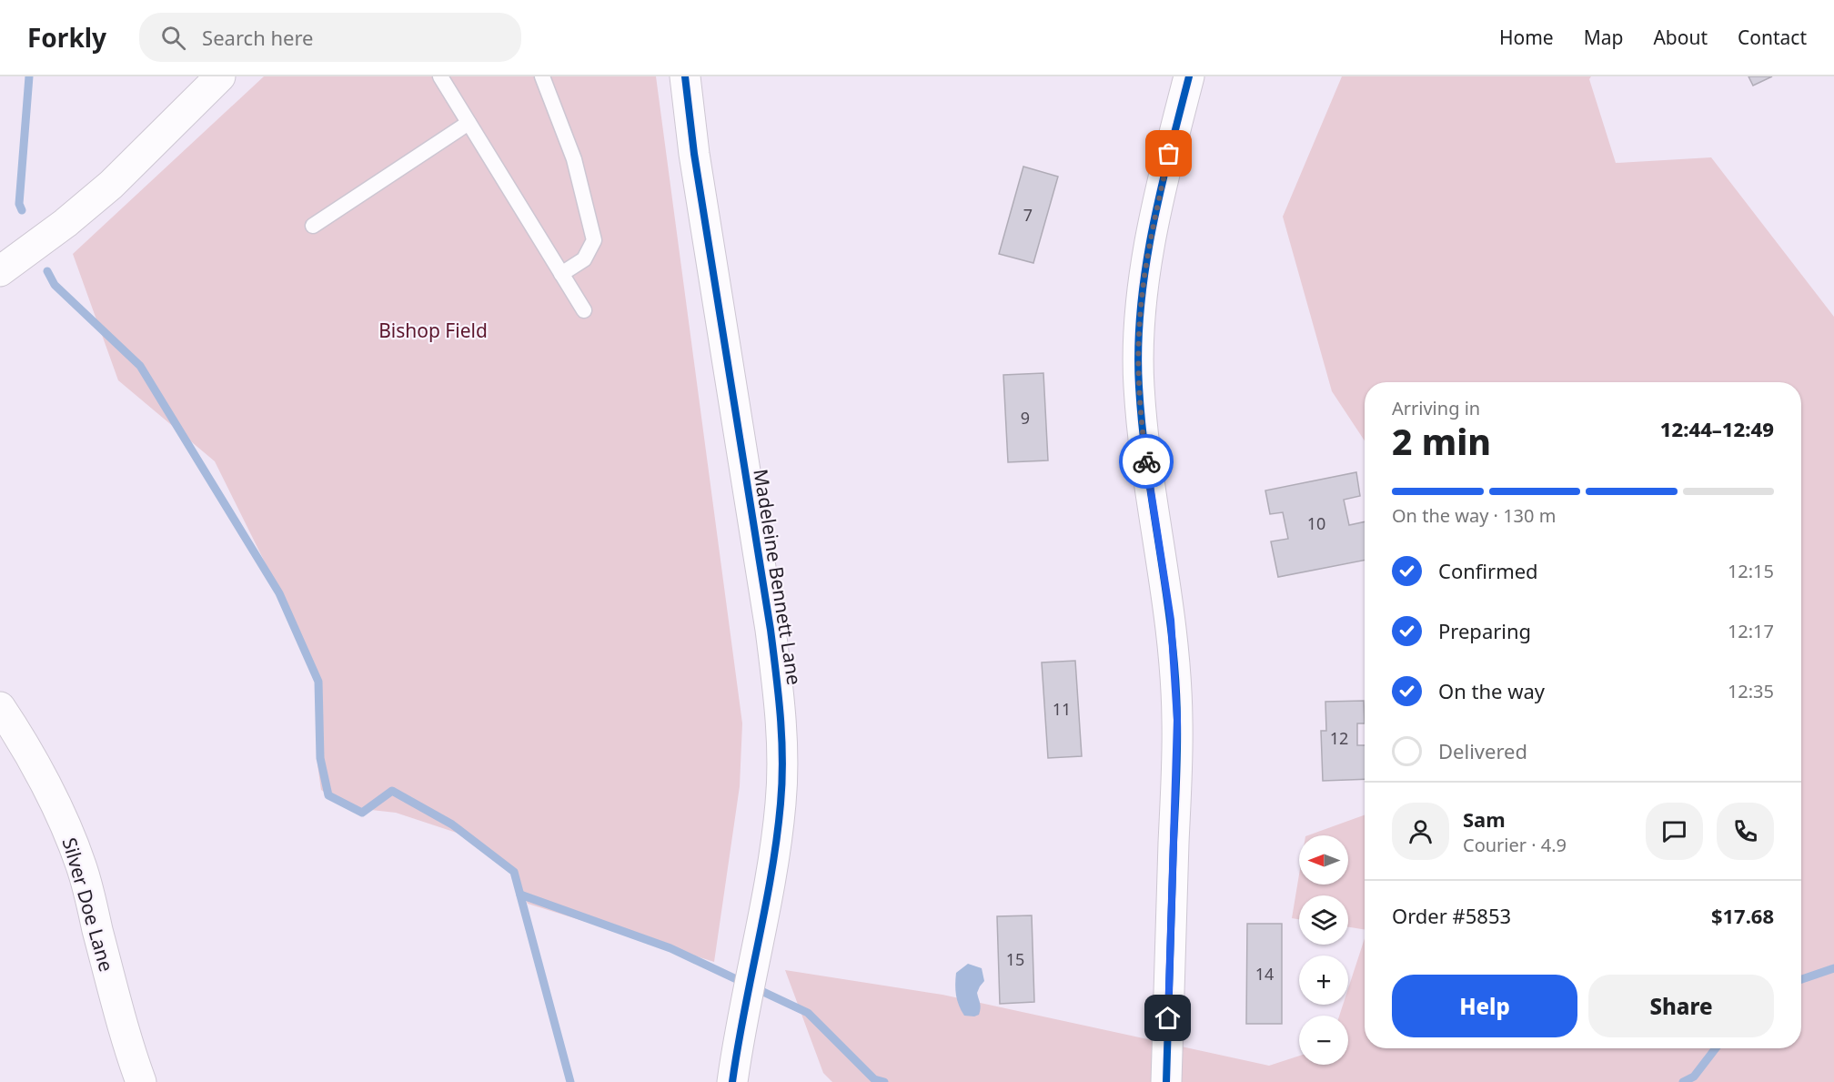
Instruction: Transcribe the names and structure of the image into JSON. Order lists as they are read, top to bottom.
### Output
{
  "streets": {
    "street": ["Madeleine Bennett Lane", "Silver Doe Lane"]
  },
  "parks": ["Bishop Field"],
  "house_numbers": [
    "7",
    "9",
    "10",
    "11",
    "12",
    "15",
    "14"
  ],
  "north": "left",
  "page": {
    "header": "Forkly",
    "search": "Search here",
    "nav": [
      "Home",
      "Map",
      "About",
      "Contact"
    ],
    "heading": ["2 min", "Arriving in", "12:44–12:49"],
    "panel": [
      "Sam",
      "Courier · 4.9",
      "Order #5853",
      "$17.68"
    ],
    "bar": "On the way · 130 m",
    "list": [
      ["Confirmed", "12:15"],
      ["Preparing", "12:17"],
      ["On the way", "12:35"],
      "Delivered"
    ],
    "map_buttons": ["+", "−"],
    "buttons": ["Help", "Share"]
  }
}
